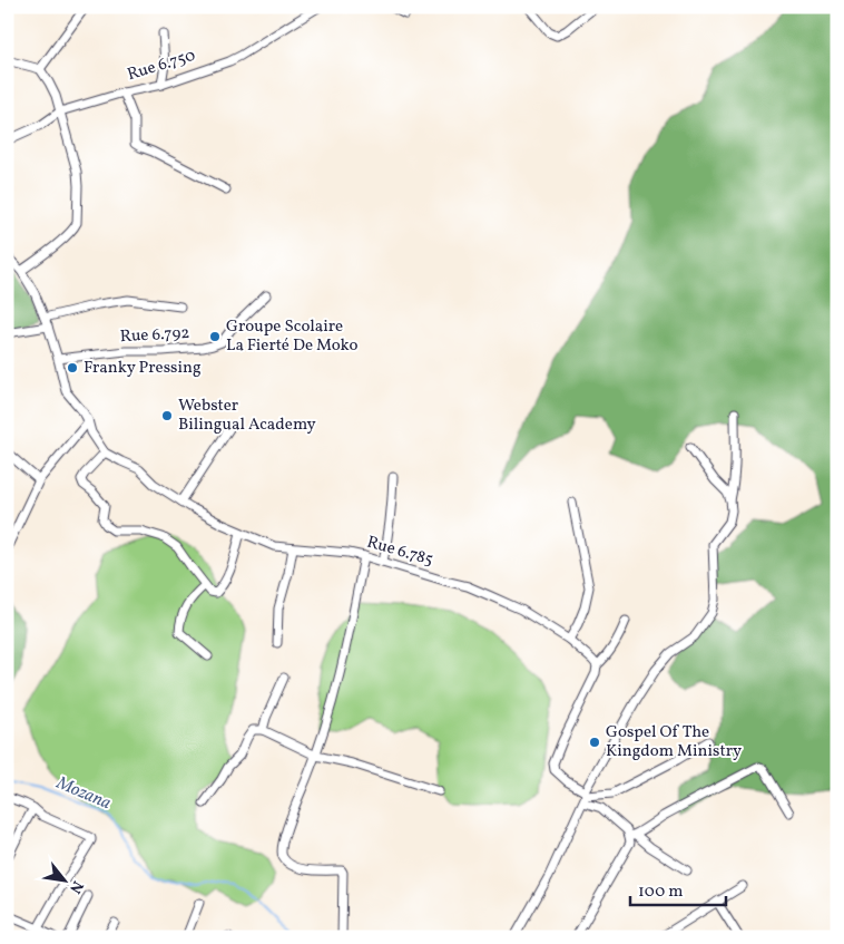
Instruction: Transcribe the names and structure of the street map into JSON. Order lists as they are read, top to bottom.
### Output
{
  "streets": {
    "street": ["Rue 6.750", "Rue 6.792", "Rue 6.785"]
  },
  "water": ["Mozana"],
  "places": [
    "Groupe Scolaire La Fierté De Moko",
    "Franky Pressing",
    "Webster Bilingual Academy",
    "Gospel Of The Kingdom Ministry"
  ],
  "scale_bar": "100 m",
  "north": "bottom right"
}
